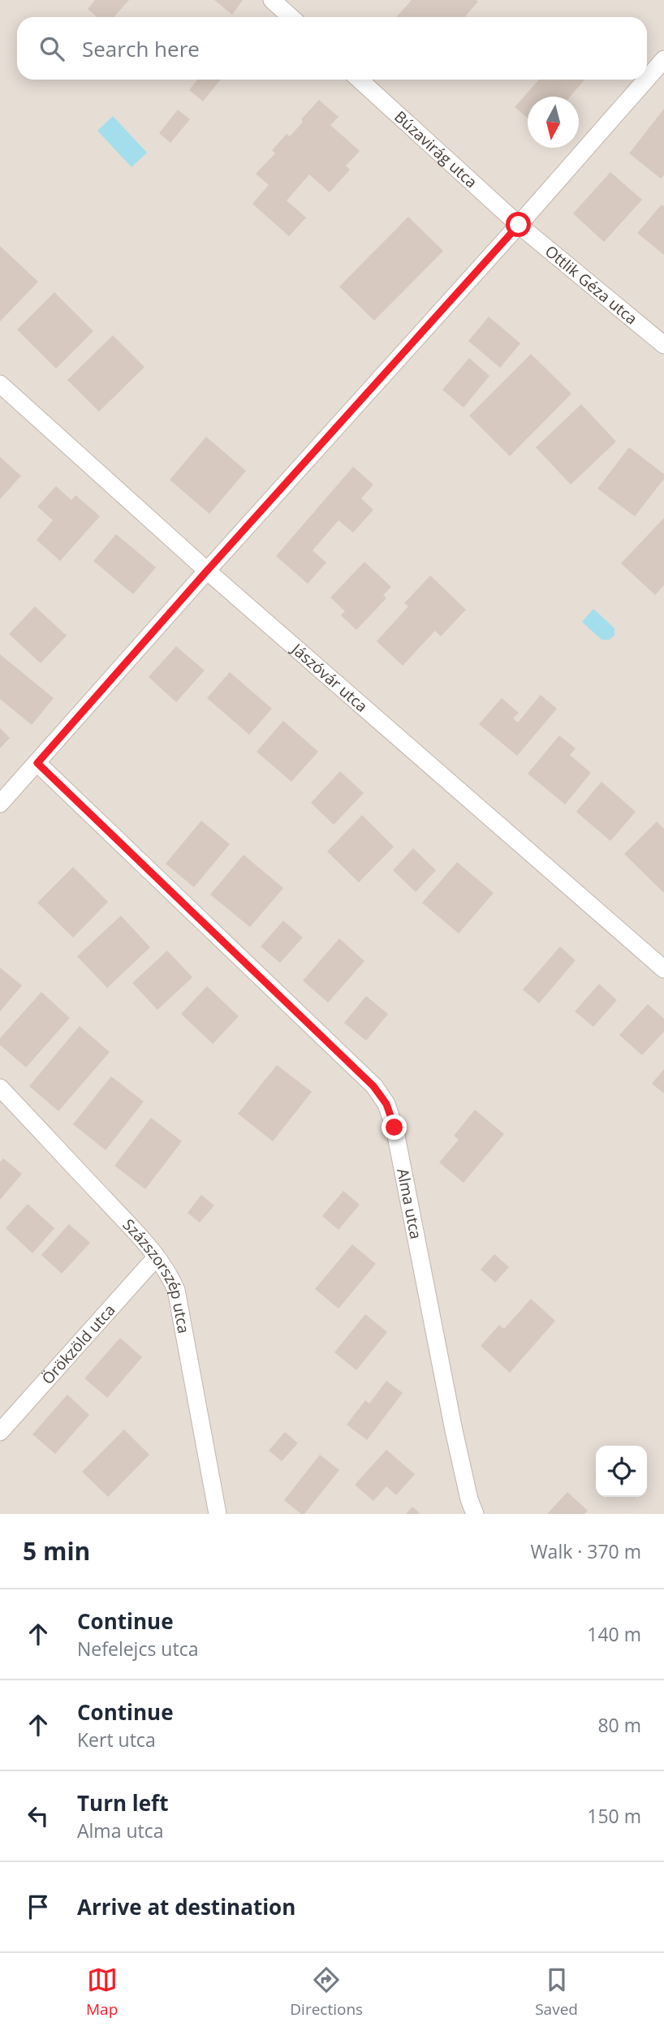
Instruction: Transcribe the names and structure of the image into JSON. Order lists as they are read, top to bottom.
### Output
{
  "streets": {
    "street": [
      "Búzavirág utca",
      "Ottlik Géza utca",
      "Jászóvár utca",
      "Alma utca",
      "Százszorszép utca",
      "Örökzöld utca"
    ]
  },
  "crossings": [
    ["Búzavirág utca", "Ottlik Géza utca"],
    ["Százszorszép utca", "Örökzöld utca"]
  ],
  "north": "bottom",
  "page": {
    "search": "Search here",
    "heading": ["5 min", "Walk · 370 m"],
    "list": [
      ["Continue", "Nefelejcs utca", "140 m"],
      ["Continue", "Kert utca", "80 m"],
      ["Turn left", "Alma utca", "150 m"],
      "Arrive at destination"
    ],
    "nav": ["Map", "Directions", "Saved"]
  }
}
